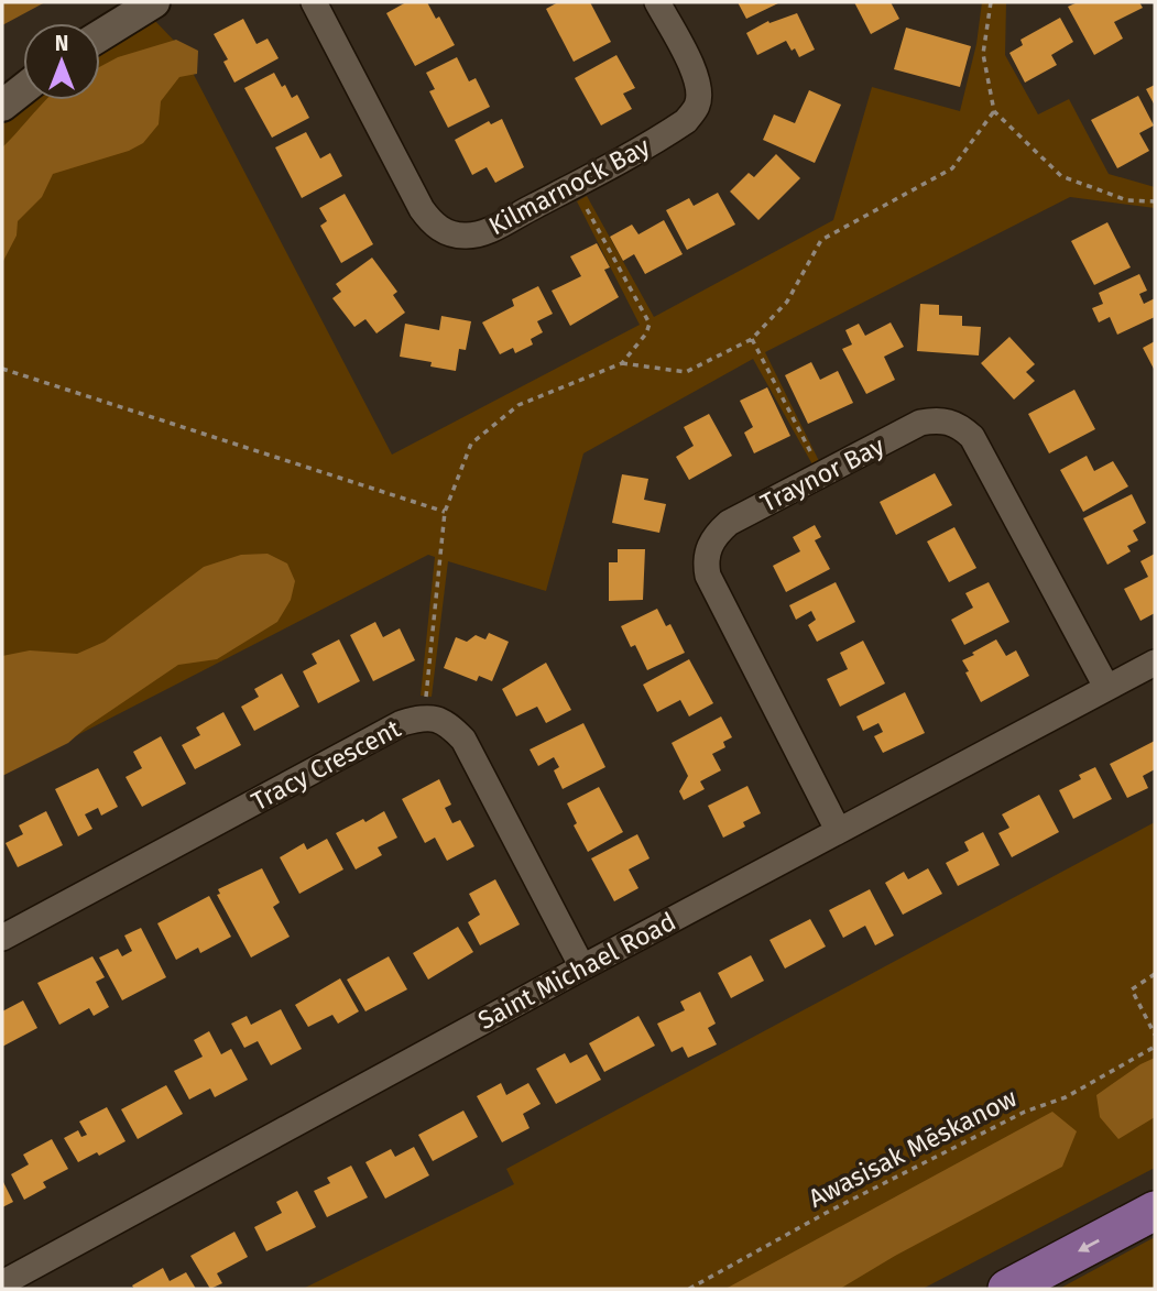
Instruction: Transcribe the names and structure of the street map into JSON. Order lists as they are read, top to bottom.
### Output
{
  "streets": {
    "street": [
      "Kilmarnock Bay",
      "Traynor Bay",
      "Tracy Crescent",
      "Saint Michael Road"
    ],
    "path": ["Awasisak Mēskanow"]
  },
  "crossings": [
    ["Traynor Bay", "Saint Michael Road"],
    ["Tracy Crescent", "Saint Michael Road"]
  ],
  "north": "top"
}
